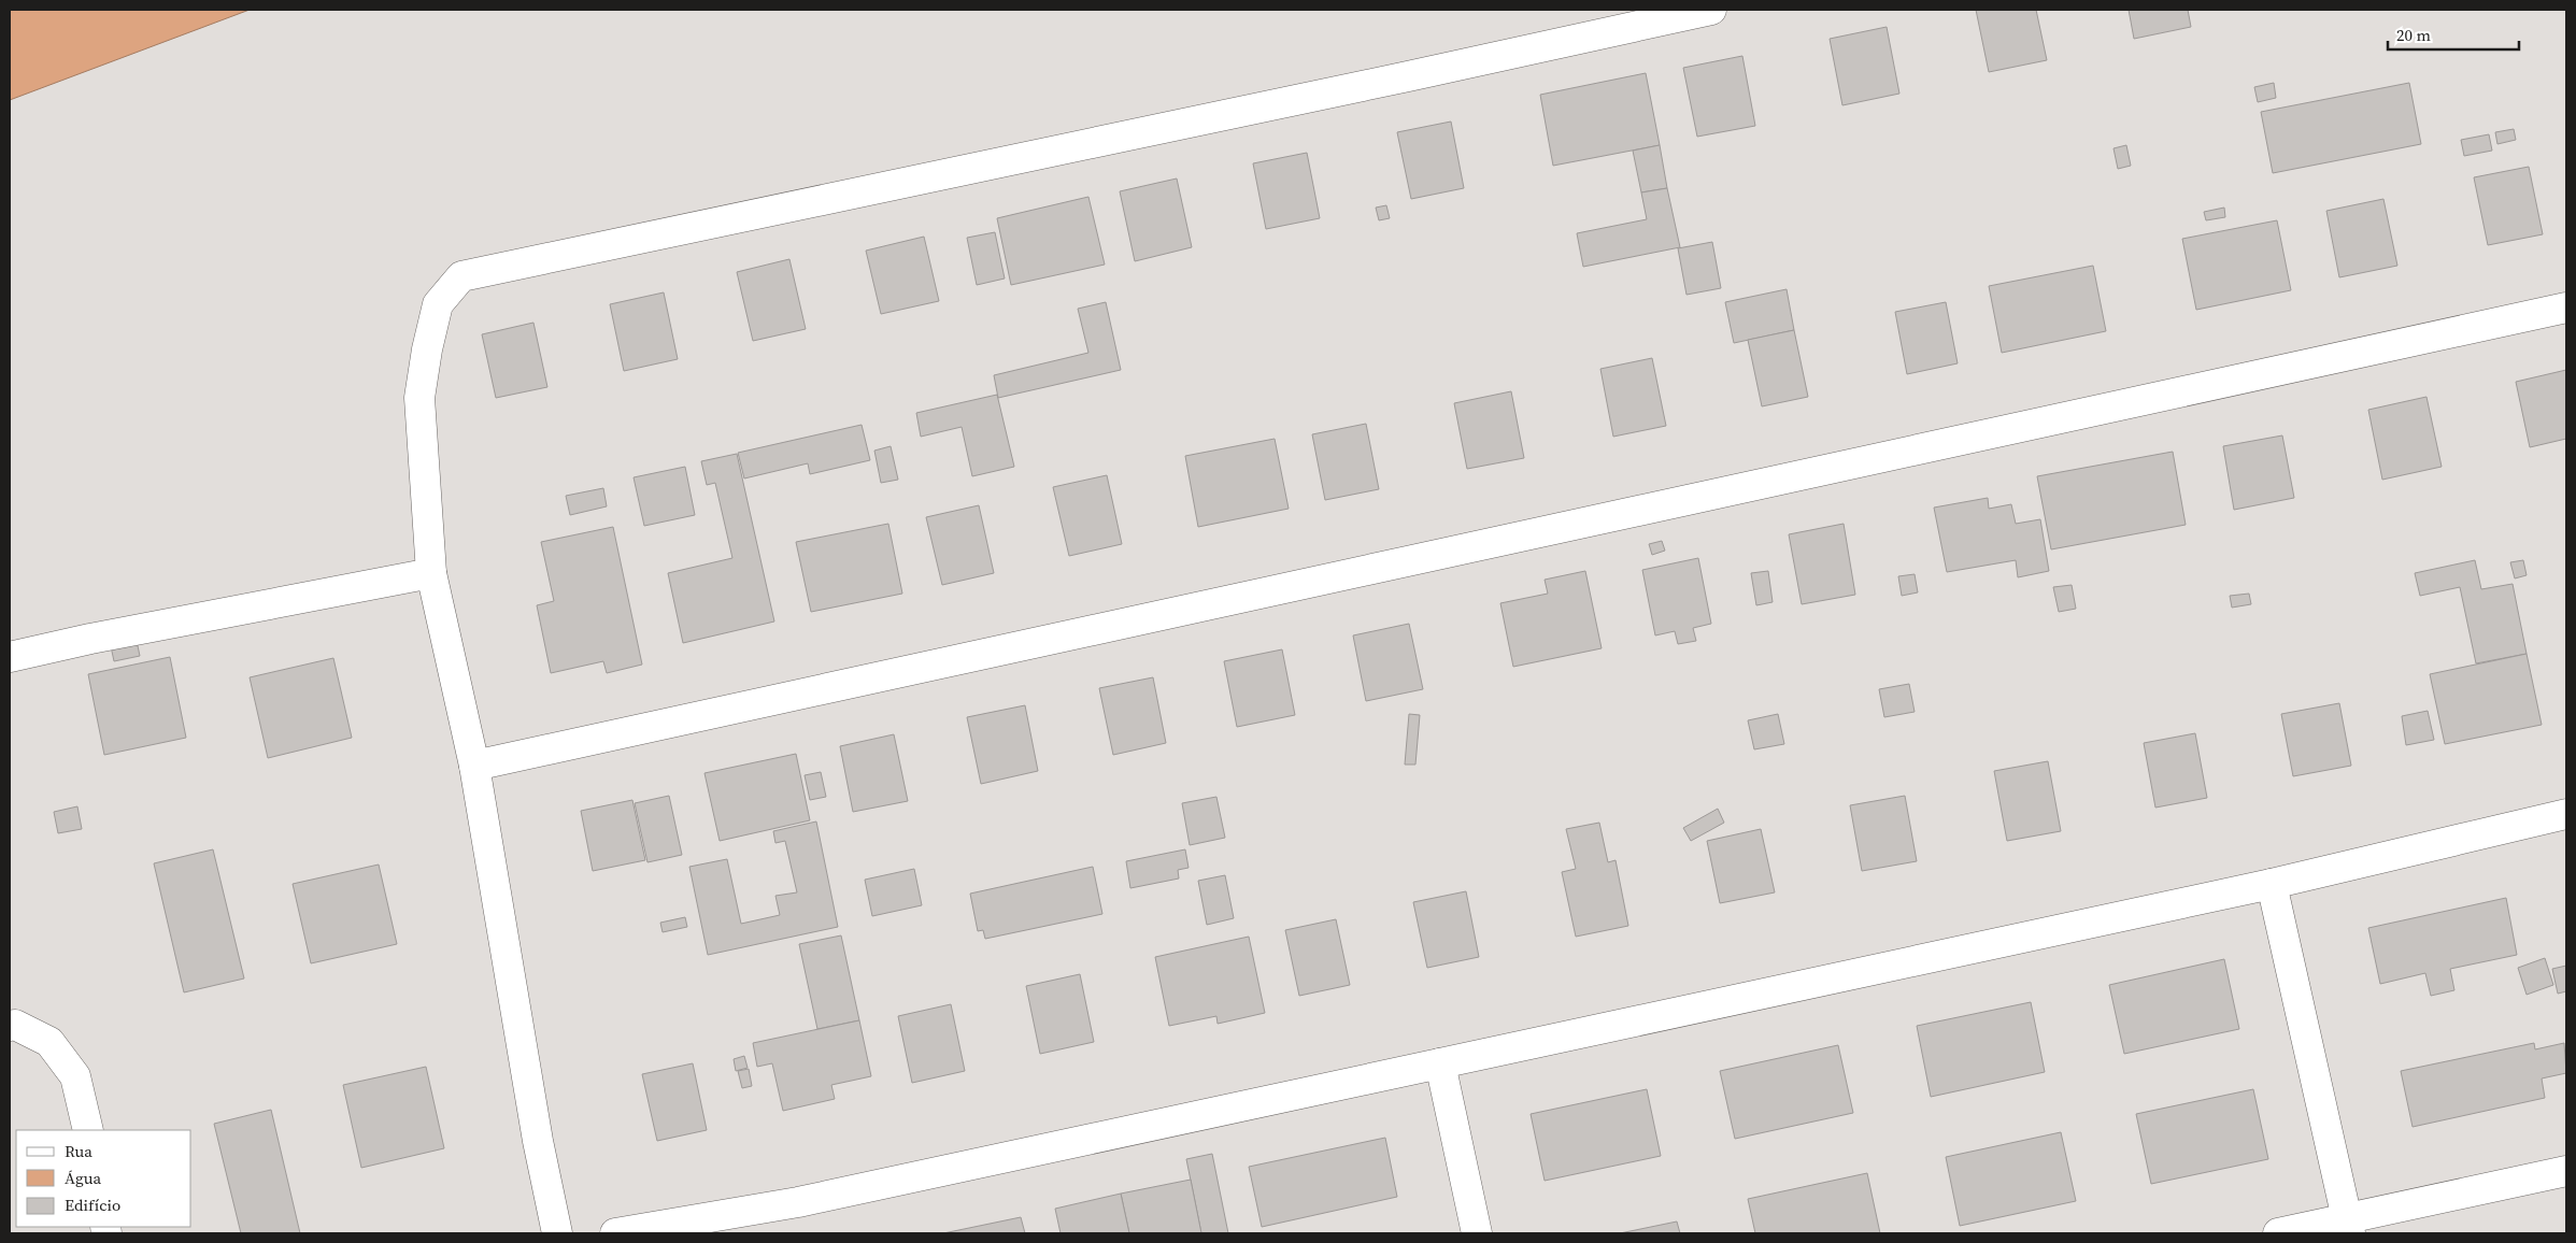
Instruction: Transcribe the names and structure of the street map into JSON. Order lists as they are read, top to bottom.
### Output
{
  "legend": ["Rua", "Água", "Edifício"],
  "scale_bar": "20 m"
}
